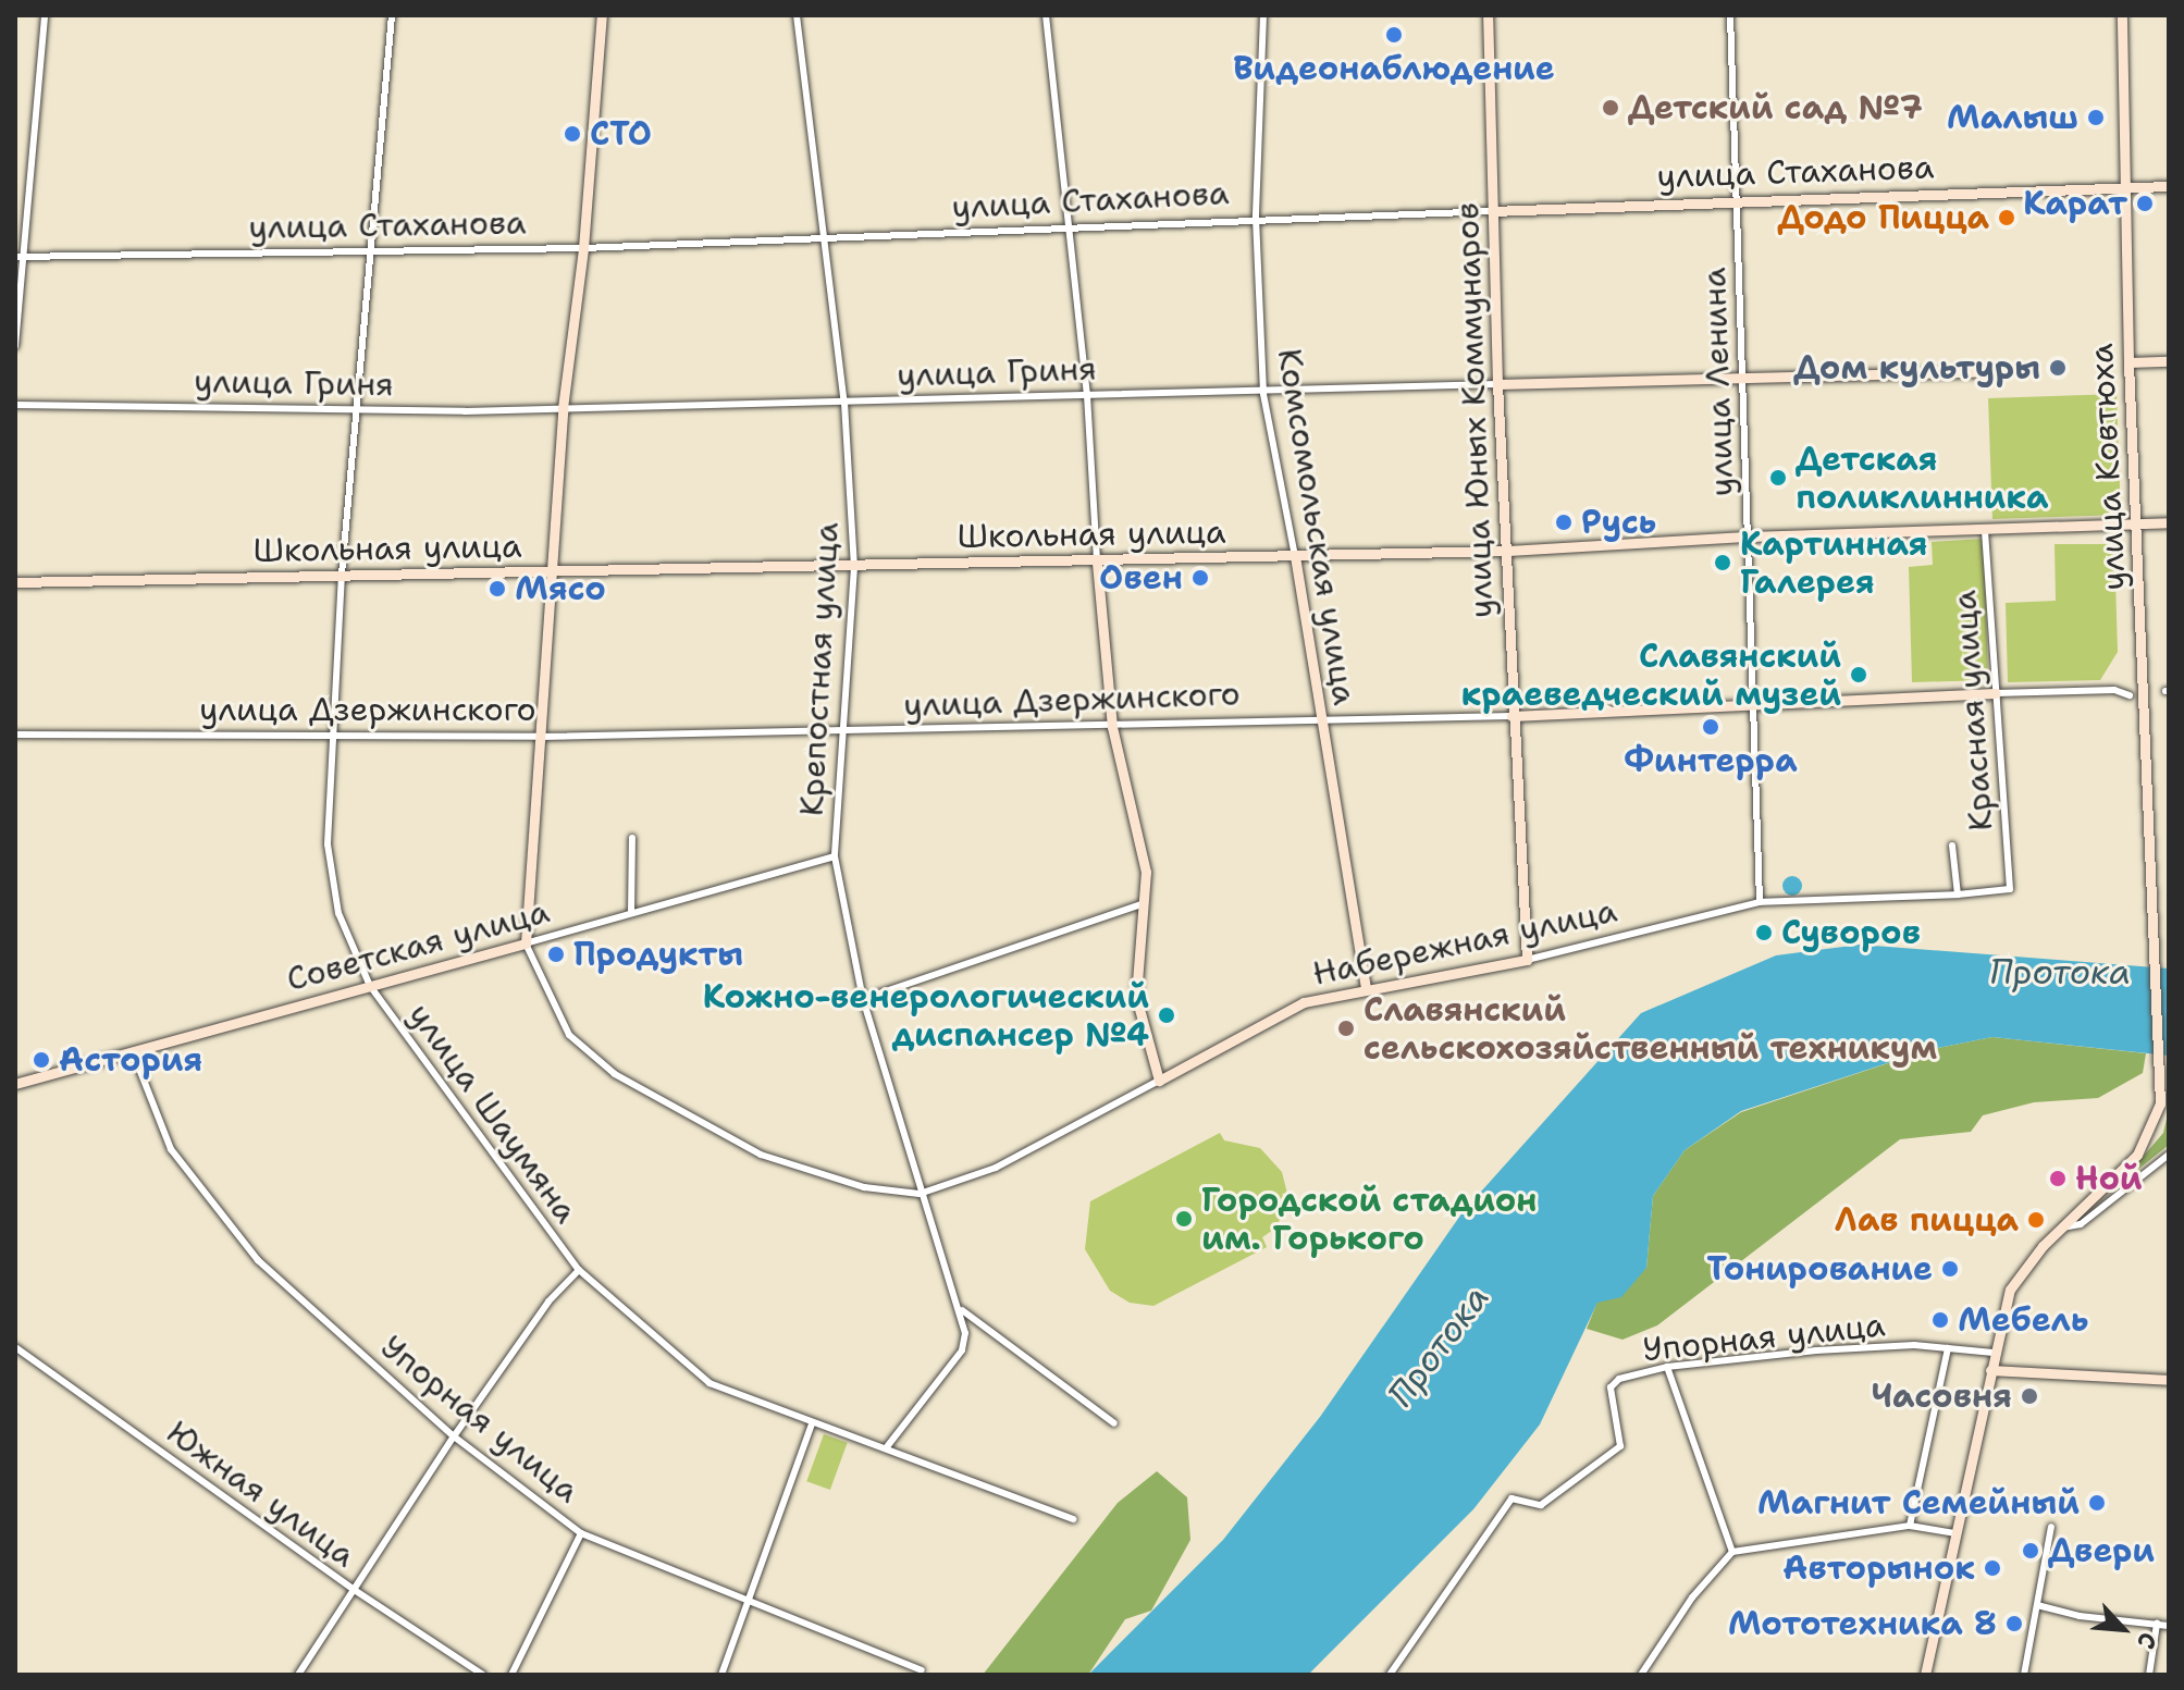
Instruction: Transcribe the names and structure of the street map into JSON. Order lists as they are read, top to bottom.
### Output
{
  "streets": {
    "street": [
      "улица Стаханова",
      "улица Гриня",
      "улица Ленина",
      "улица Юных Коммунаров",
      "улица Ковтюха",
      "Комсомольская улица",
      "Школьная улица",
      "Крепостная улица",
      "улица Дзержинского",
      "Красная улица",
      "Набережная улица",
      "Советская улица",
      "улица Шаумяна",
      "Упорная улица",
      "Южная улица"
    ]
  },
  "crossings": [
    ["улица Стаханова", "улица Ленина"],
    ["улица Стаханова", "улица Юных Коммунаров"],
    ["улица Стаханова", "улица Ковтюха"],
    ["улица Стаханова", "Комсомольская улица"],
    ["улица Стаханова", "Крепостная улица"],
    ["улица Стаханова", "улица Шаумяна"],
    ["улица Гриня", "улица Ленина"],
    ["улица Гриня", "улица Юных Коммунаров"],
    ["улица Гриня", "Комсомольская улица"],
    ["улица Гриня", "Крепостная улица"],
    ["улица Гриня", "улица Шаумяна"],
    ["улица Ленина", "Школьная улица"],
    ["улица Ленина", "улица Дзержинского"],
    ["улица Ленина", "Набережная улица"],
    ["улица Юных Коммунаров", "Школьная улица"],
    ["улица Юных Коммунаров", "улица Дзержинского"],
    ["улица Юных Коммунаров", "Набережная улица"],
    ["улица Ковтюха", "Школьная улица"],
    ["Комсомольская улица", "Школьная улица"],
    ["Комсомольская улица", "улица Дзержинского"],
    ["Комсомольская улица", "Набережная улица"],
    ["Школьная улица", "Крепостная улица"],
    ["Школьная улица", "Красная улица"],
    ["Школьная улица", "улица Шаумяна"],
    ["Крепостная улица", "улица Дзержинского"],
    ["Крепостная улица", "Набережная улица"],
    ["Крепостная улица", "Советская улица"],
    ["Крепостная улица", "улица Шаумяна"],
    ["улица Дзержинского", "Красная улица"],
    ["улица Дзержинского", "улица Шаумяна"],
    ["Красная улица", "Набережная улица"],
    ["Советская улица", "улица Шаумяна"],
    ["Советская улица", "Упорная улица"]
  ],
  "water": ["Протока"],
  "places": [
    "Видеонаблюдение",
    "Детский сад №7",
    "Малыш",
    "СТО",
    "Карат",
    "Додо Пицца",
    "Дом культуры",
    "Детская поликлинника",
    "Русь",
    "Картинная Галерея",
    "Овен",
    "Мясо",
    "Славянский краеведческий музей",
    "Финтерра",
    "Суворов",
    "Продукты",
    "Кожно-венерологический диспансер №4",
    "Славянский сельскохозяйственный техникум",
    "Астория",
    "Ной",
    "Городской cтадион им. Горького",
    "Лав пицца",
    "Тонирование",
    "Мебель",
    "Часовня",
    "Магнит Семейный",
    "Двери",
    "Авторынок",
    "Мототехника 8"
  ],
  "north": "bottom right"
}
